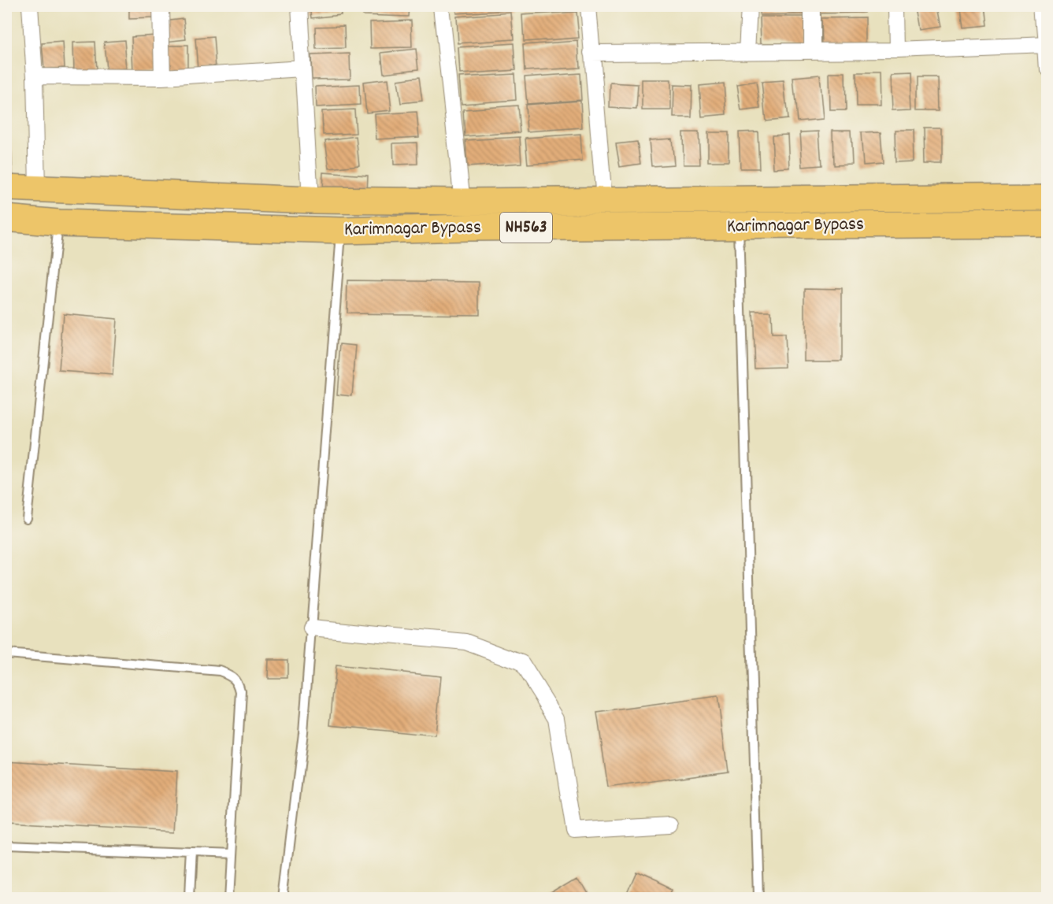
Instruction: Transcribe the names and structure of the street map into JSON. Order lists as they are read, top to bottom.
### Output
{
  "streets": {
    "highway": ["Karimnagar Bypass", "NH563"]
  }
}
